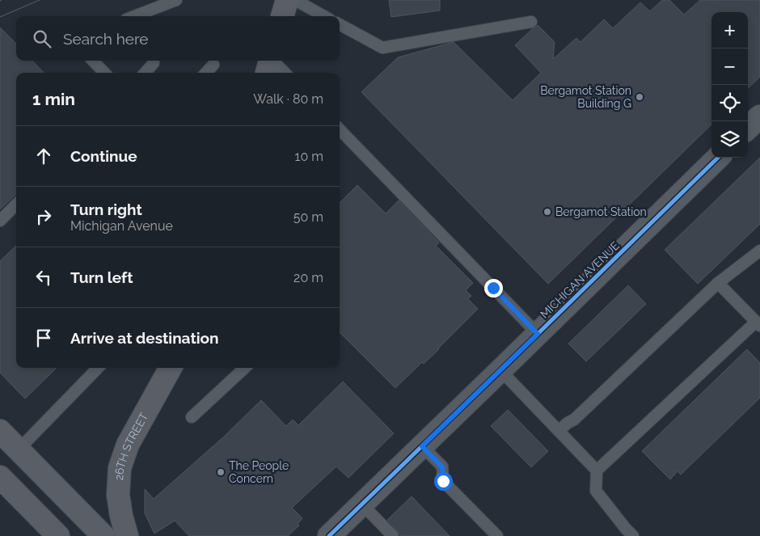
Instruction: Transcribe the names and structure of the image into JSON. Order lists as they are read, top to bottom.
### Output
{
  "streets": {
    "main road": ["26TH STREET"],
    "street": ["MICHIGAN AVENUE"]
  },
  "places": ["Bergamot Station Building G", "Bergamot Station", "The People Concern"],
  "page": {
    "map_buttons": ["+", "−"],
    "search": "Search here",
    "heading": ["1 min", "Walk · 80 m"],
    "list": [
      ["Continue", "10 m"],
      ["Turn right", "Michigan Avenue", "50 m"],
      ["Turn left", "20 m"],
      "Arrive at destination"
    ]
  }
}
